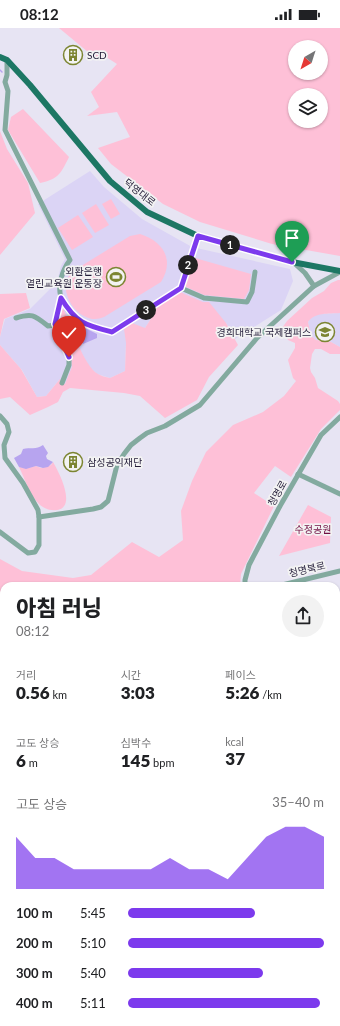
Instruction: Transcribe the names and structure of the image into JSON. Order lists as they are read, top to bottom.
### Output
{
  "streets": {
    "main road": ["덕영대로"],
    "street": ["청명로", "청명북로"]
  },
  "parks": ["수정공원"],
  "places": {
    "building": ["SCD", "삼성공익재단"],
    "sports": ["외환은행 열린교육원 운동장"],
    "school or university": ["경희대학교 국제캠퍼스"]
  },
  "north": "bottom left",
  "page": {
    "status": "08:12",
    "pins": ["1", "2", "3"],
    "heading": ["아침 러닝", "08:12"],
    "stats": [
      ["거리", "0.56 km"],
      ["시간", "3:03"],
      ["페이스", "5:26 /km"],
      ["고도 상승", "6 m"],
      ["심박수", "145 bpm"],
      ["kcal", "37"]
    ],
    "chart": ["고도 상승", "35–40 m"],
    "list": [
      {
        "name": "100 m",
        "note": "5:45"
      },
      {
        "name": "200 m",
        "note": "5:10"
      },
      {
        "name": "300 m",
        "note": "5:40"
      },
      {
        "name": "400 m",
        "note": "5:11"
      }
    ]
  }
}
